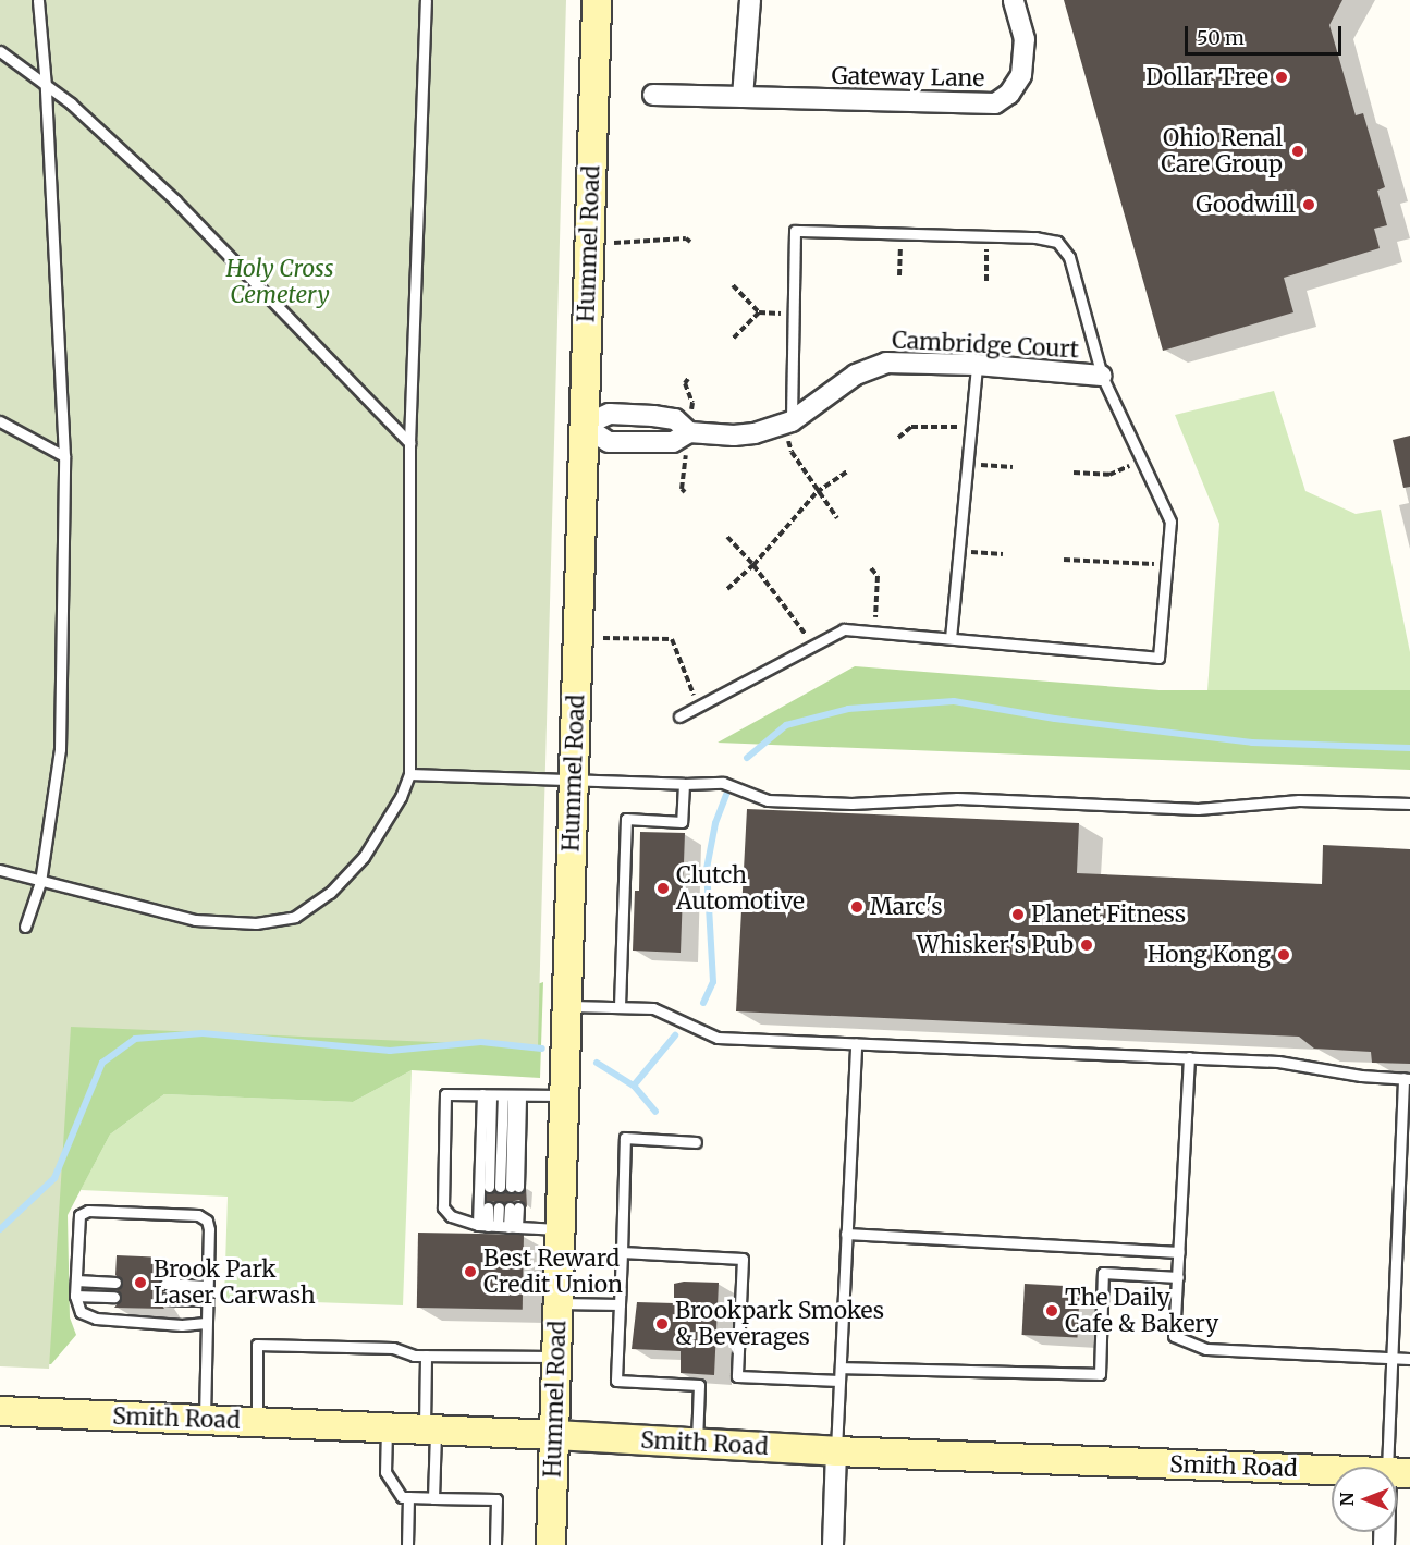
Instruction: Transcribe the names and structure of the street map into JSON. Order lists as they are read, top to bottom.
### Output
{
  "streets": {
    "street": [
      "Gateway Lane",
      "Hummel Road",
      "Cambridge Court",
      "Smith Road"
    ]
  },
  "crossings": [
    ["Hummel Road", "Cambridge Court"],
    ["Hummel Road", "Smith Road"]
  ],
  "parks": ["Holy Cross Cemetery"],
  "places": [
    "Dollar Tree",
    "Ohio Renal Care Group",
    "Goodwill",
    "Clutch Automotive",
    "Marc's",
    "Planet Fitness",
    "Whisker's Pub",
    "Hong Kong",
    "Best Reward Credit Union",
    "Brook Park Laser Carwash",
    "The Daily Cafe & Bakery",
    "Brookpark Smokes & Beverages"
  ],
  "scale_bar": "50 m",
  "north": "left"
}
